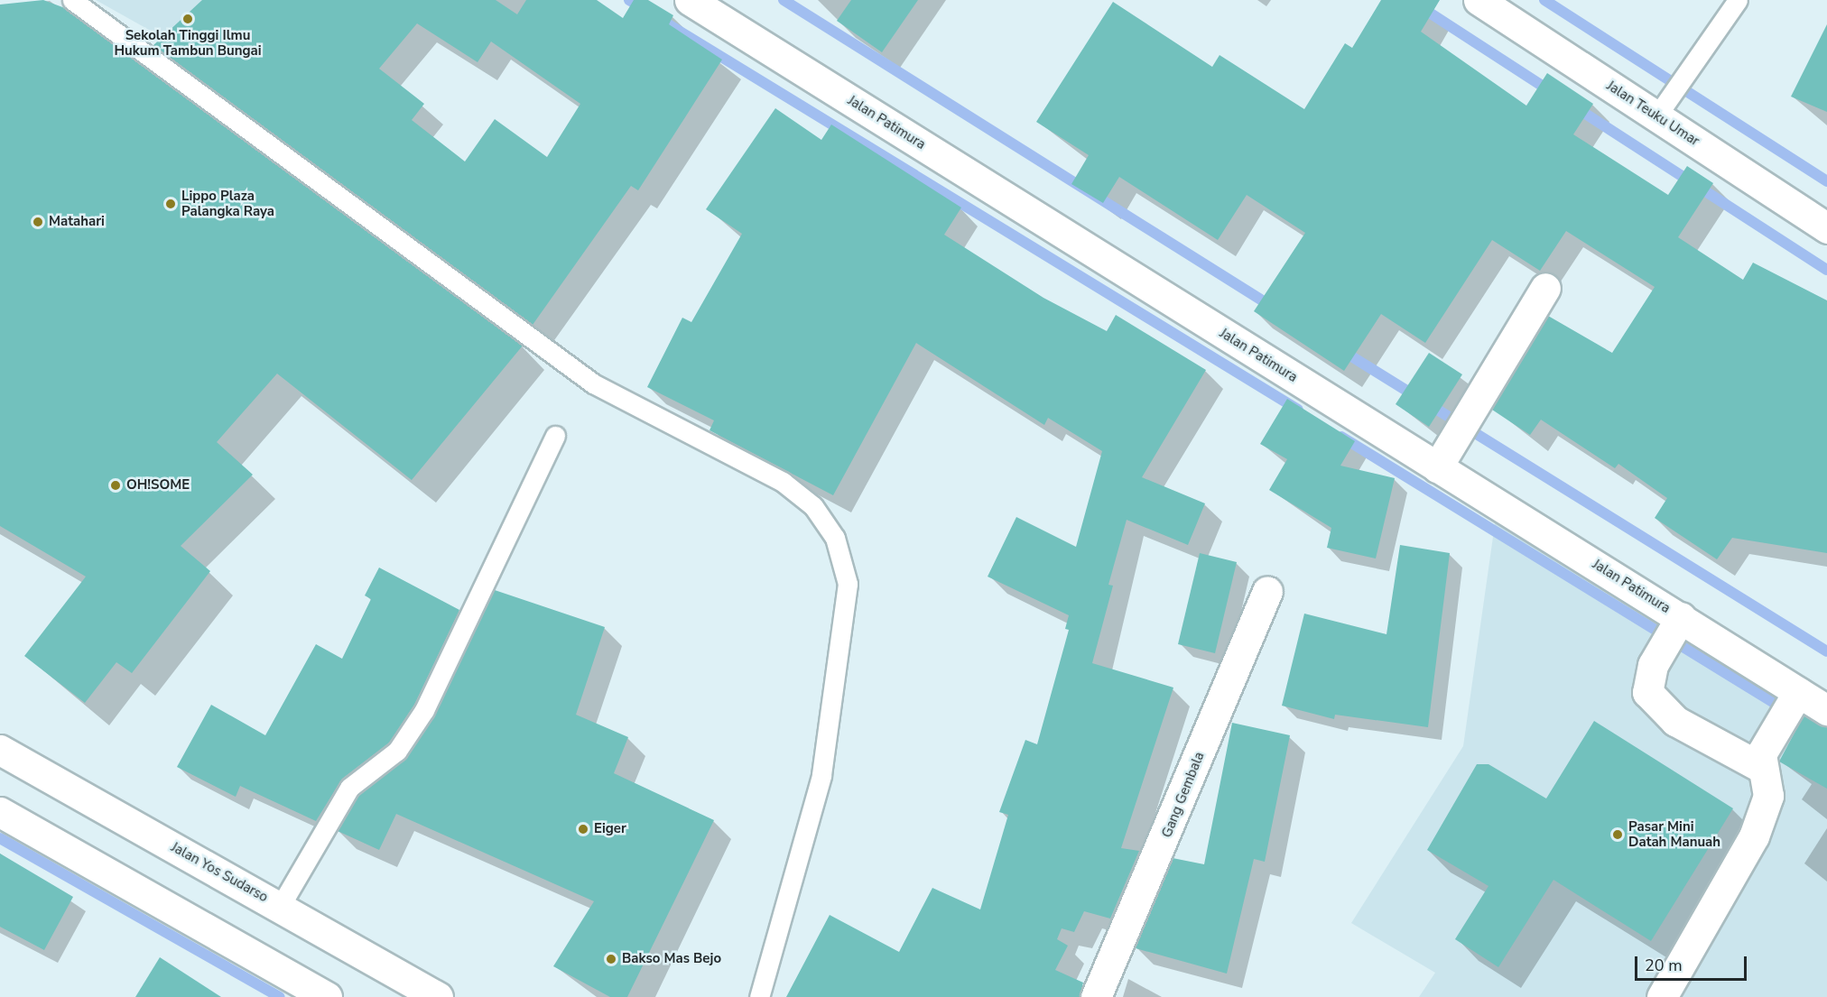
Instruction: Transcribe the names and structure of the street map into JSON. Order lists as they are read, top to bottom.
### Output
{
  "streets": {
    "street": [
      "Jalan Teuku Umar",
      "Jalan Patimura",
      "Gang Gembala",
      "Jalan Yos Sudarso"
    ]
  },
  "places": [
    "Sekolah Tinggi Ilmu Hukum Tambun Bungai",
    "Lippo Plaza Palangka Raya",
    "Matahari",
    "OH!SOME",
    "Eiger",
    "Pasar Mini Datah Manuah",
    "Bakso Mas Bejo"
  ],
  "scale_bar": "20 m"
}
